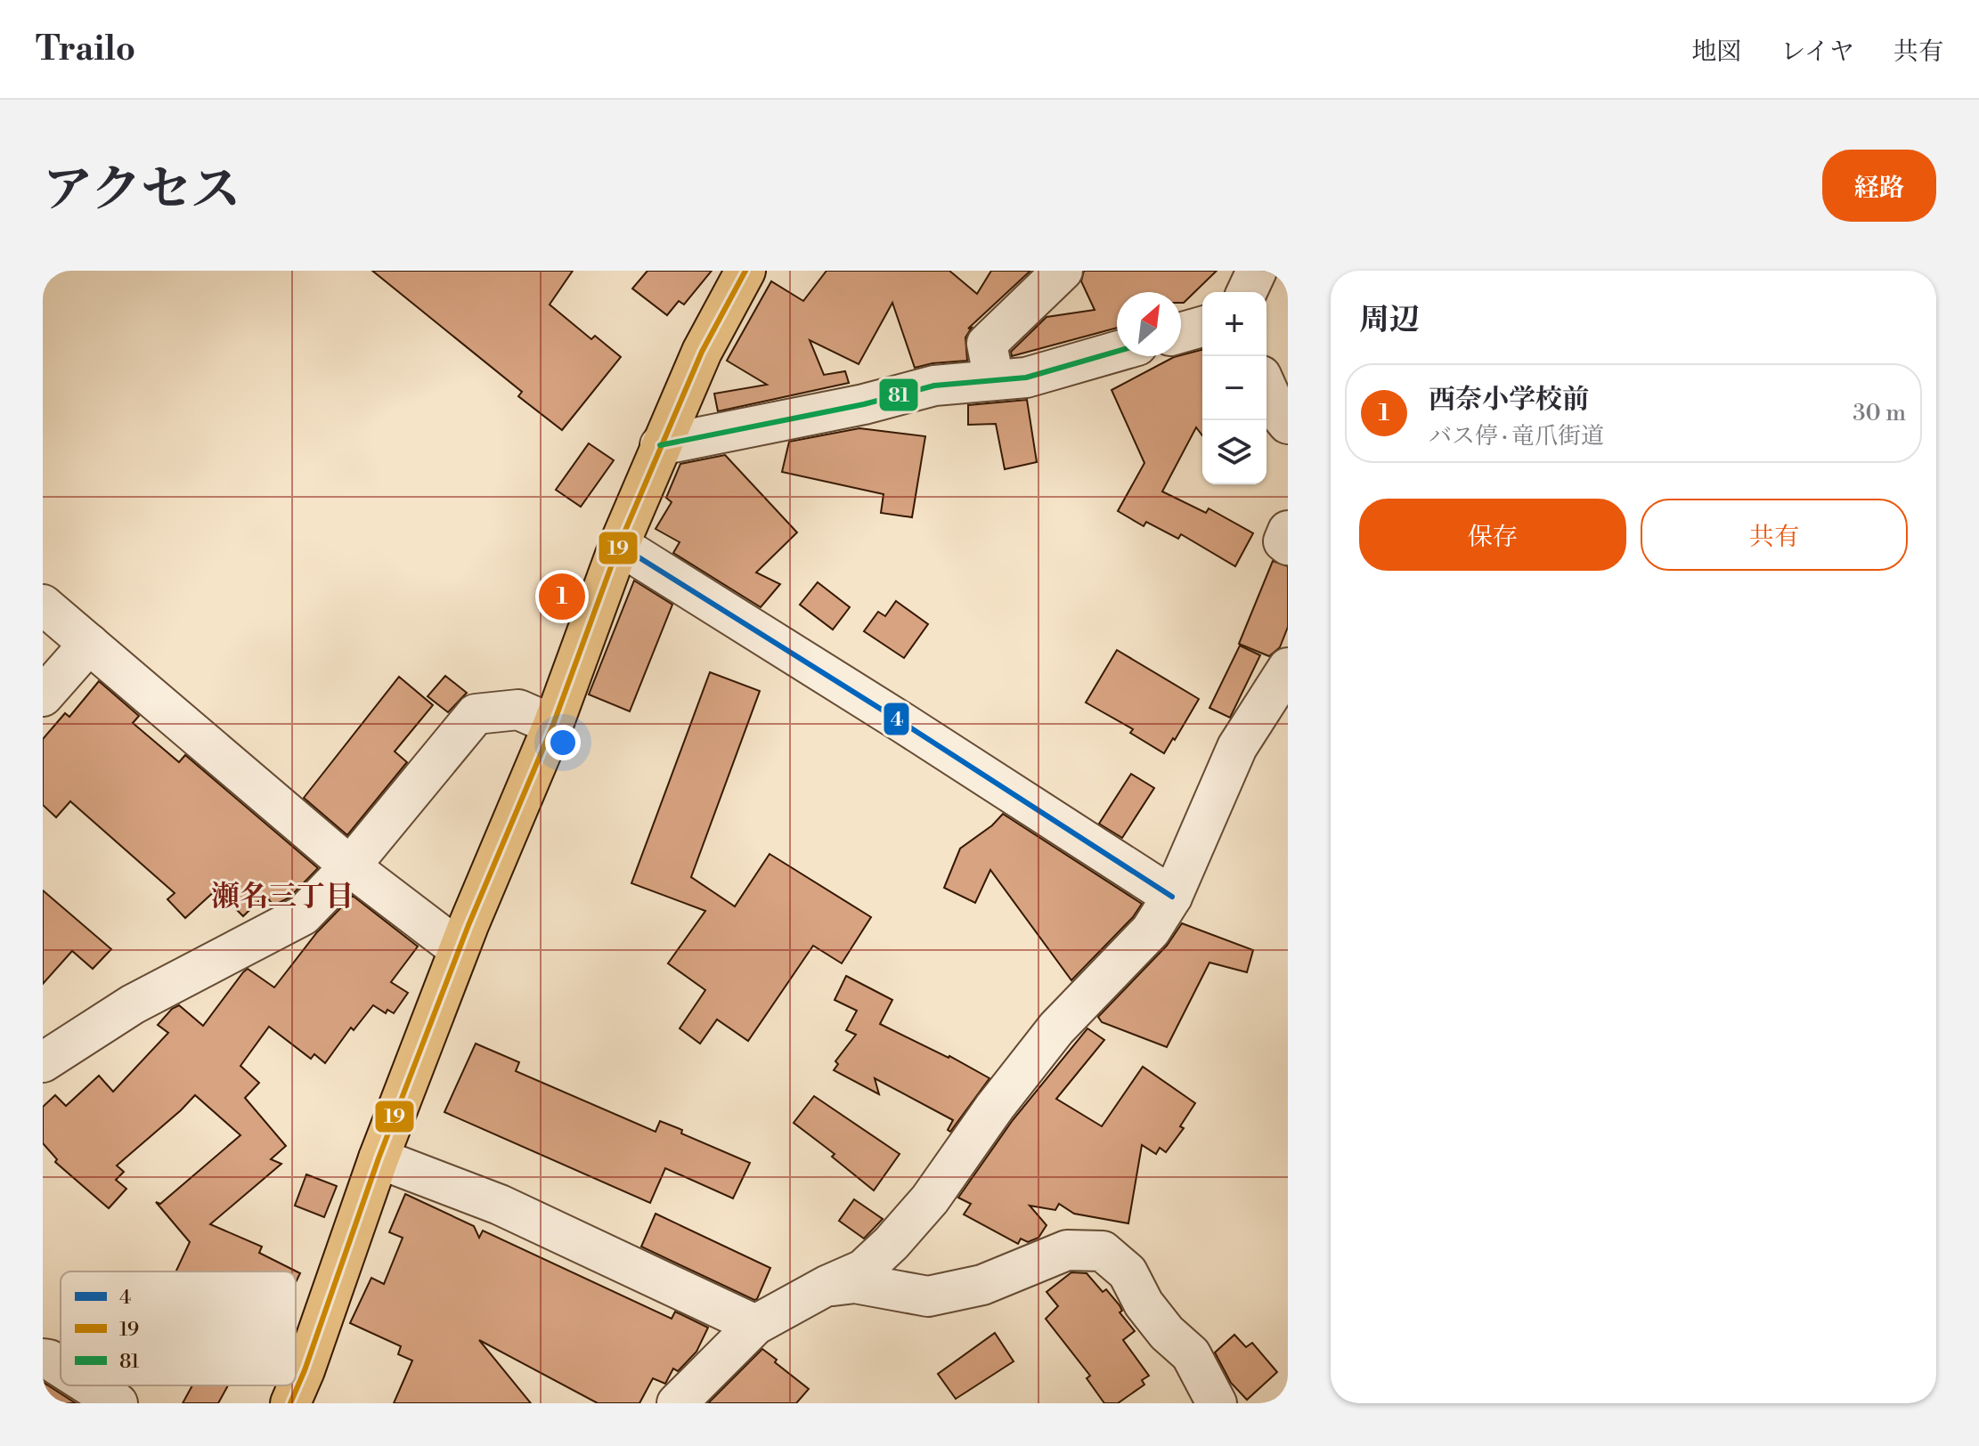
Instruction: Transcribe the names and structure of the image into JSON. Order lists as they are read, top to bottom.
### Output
{
  "districts": ["瀬名三丁目"],
  "lines": ["transit line 19", "transit line 81", "transit line 4"],
  "legend": ["4", "19", "81"],
  "north": "top right",
  "page": {
    "header": "Trailo",
    "nav": ["地図", "レイヤ", "共有"],
    "title": "アクセス",
    "buttons": [
      "経路",
      ["保存", "共有"]
    ],
    "heading": "周辺",
    "map_buttons": ["+", "−"],
    "list": [
      {
        "mark": "1",
        "name": "西奈小学校前",
        "note": "バス停 · 竜爪街道",
        "value": "30 m"
      }
    ],
    "pins": "1"
  }
}
